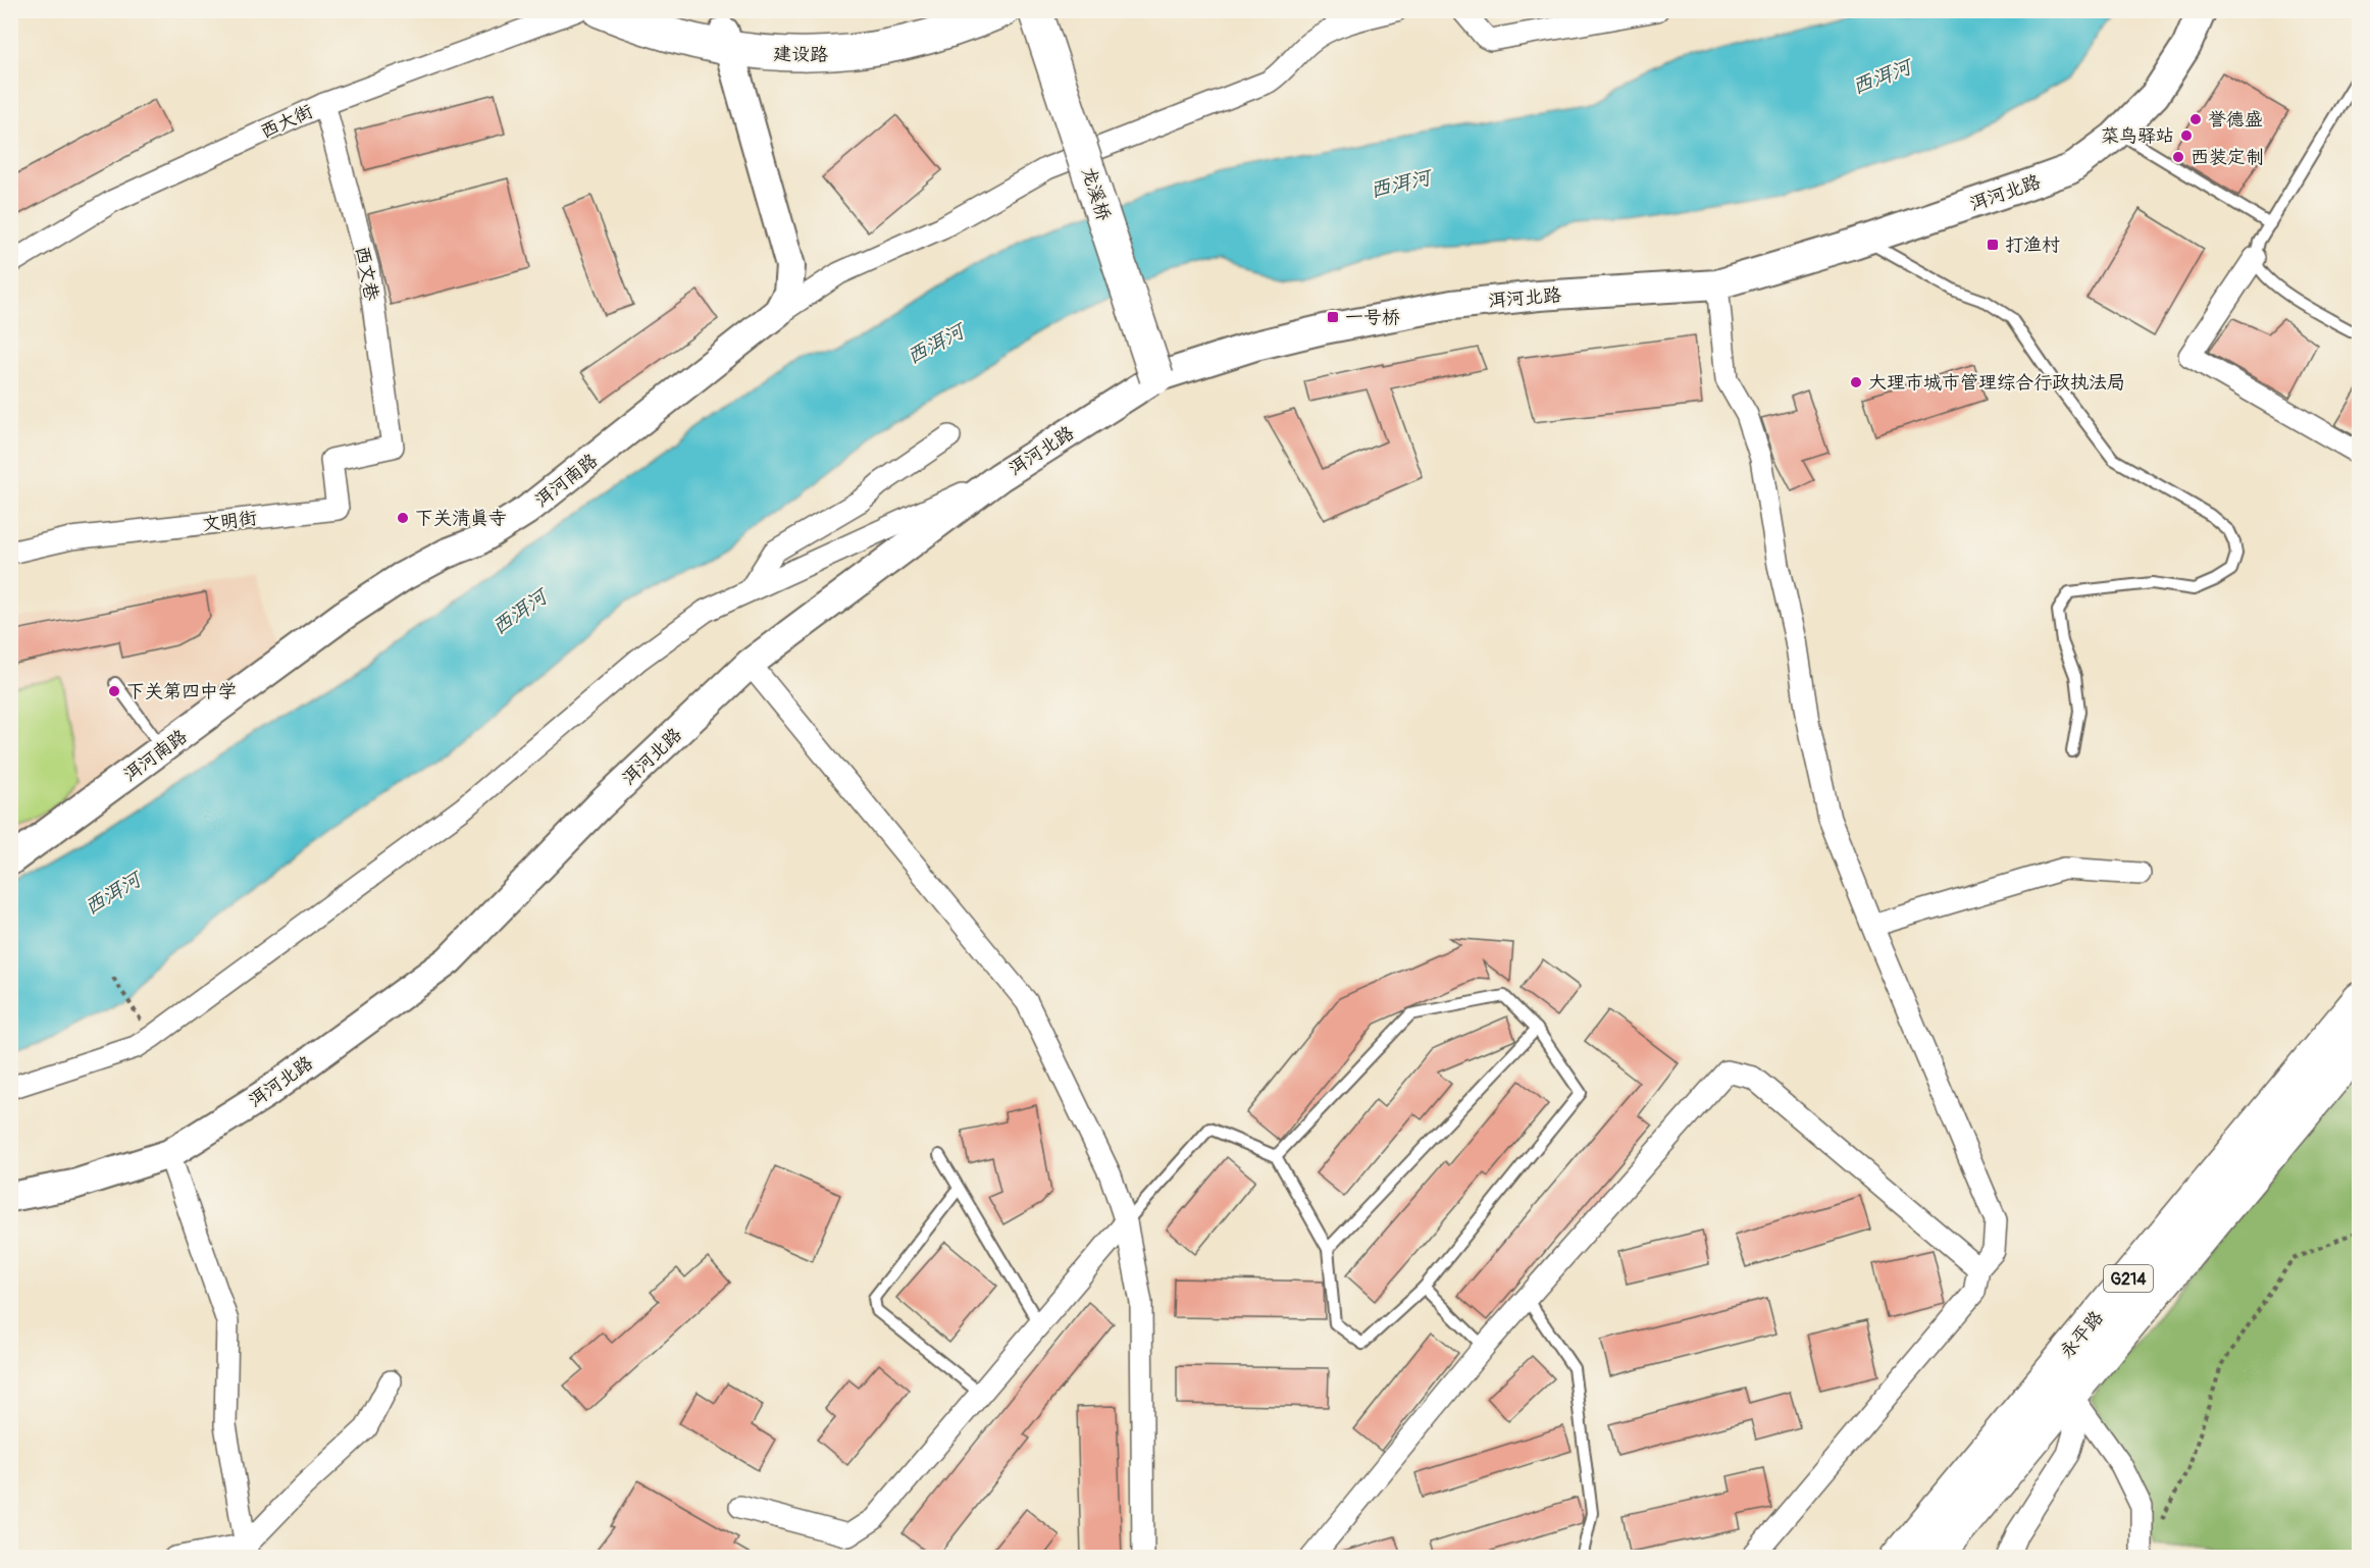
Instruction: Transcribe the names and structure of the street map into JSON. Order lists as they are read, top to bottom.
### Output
{
  "streets": {
    "main road": [
      "建设路",
      "龙溪桥",
      "G214",
      "永平路"
    ],
    "street": [
      "西大街",
      "洱河北路",
      "西文巷",
      "洱河南路",
      "文明街"
    ]
  },
  "crossings": [
    ["建设路", "洱河南路"],
    ["西大街", "西文巷"],
    ["洱河北路", "龙溪桥"],
    ["西文巷", "文明街"]
  ],
  "water": ["西洱河"],
  "places": {
    "other": [
      "誉德盛",
      "菜鸟驿站",
      "西装定制",
      "大理市城市管理综合行政执法局",
      "下关清真寺",
      "下关第四中学"
    ],
    "transit": ["打渔村", "一号桥"]
  }
}
